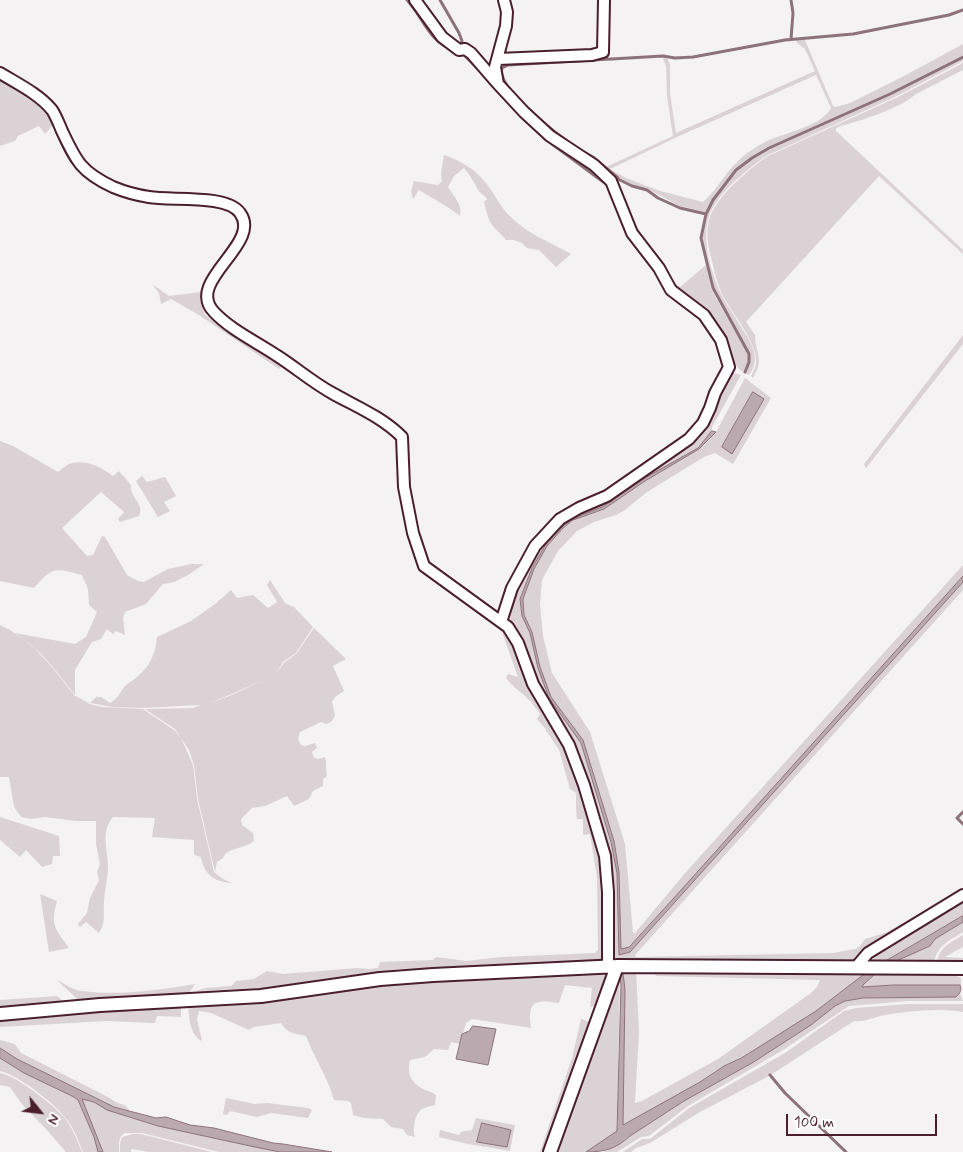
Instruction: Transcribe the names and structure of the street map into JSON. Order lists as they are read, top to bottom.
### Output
{
  "scale_bar": "100 m",
  "north": "bottom right"
}
